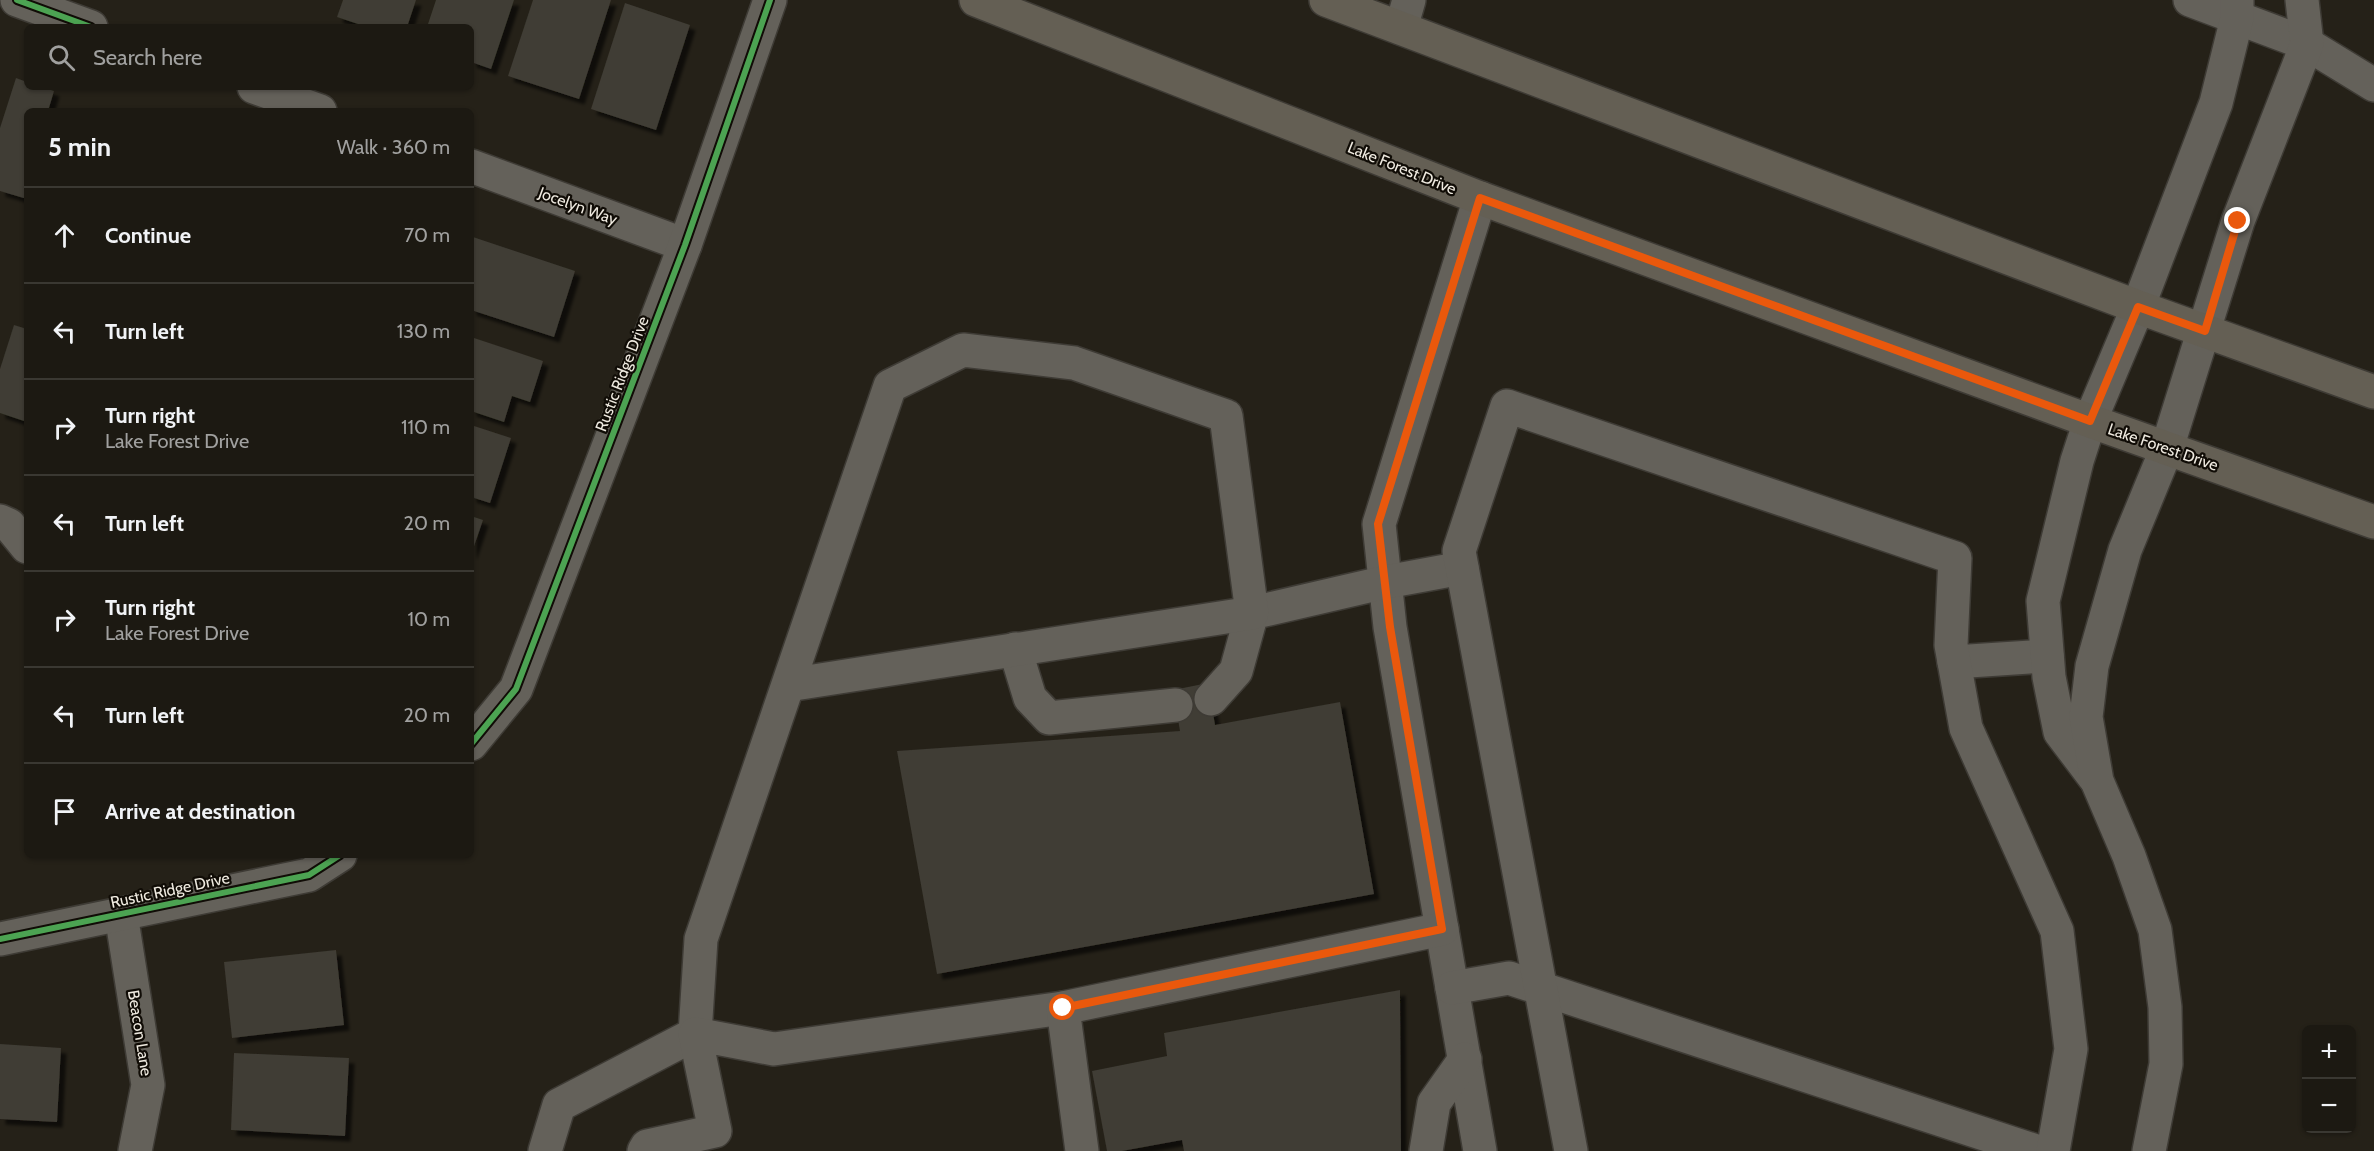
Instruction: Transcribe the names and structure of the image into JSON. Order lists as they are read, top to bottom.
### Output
{
  "streets": {
    "main road": ["Lake Forest Drive"],
    "street": ["Jocelyn Way", "Rustic Ridge Drive", "Beacon Lane"]
  },
  "crossings": [
    ["Jocelyn Way", "Rustic Ridge Drive"],
    ["Rustic Ridge Drive", "Beacon Lane"]
  ],
  "page": {
    "search": "Search here",
    "heading": ["5 min", "Walk · 360 m"],
    "list": [
      ["Continue", "70 m"],
      ["Turn left", "130 m"],
      ["Turn right", "Lake Forest Drive", "110 m"],
      ["Turn left", "20 m"],
      ["Turn right", "Lake Forest Drive", "10 m"],
      ["Turn left", "20 m"],
      "Arrive at destination"
    ],
    "map_buttons": ["+", "−"]
  }
}
